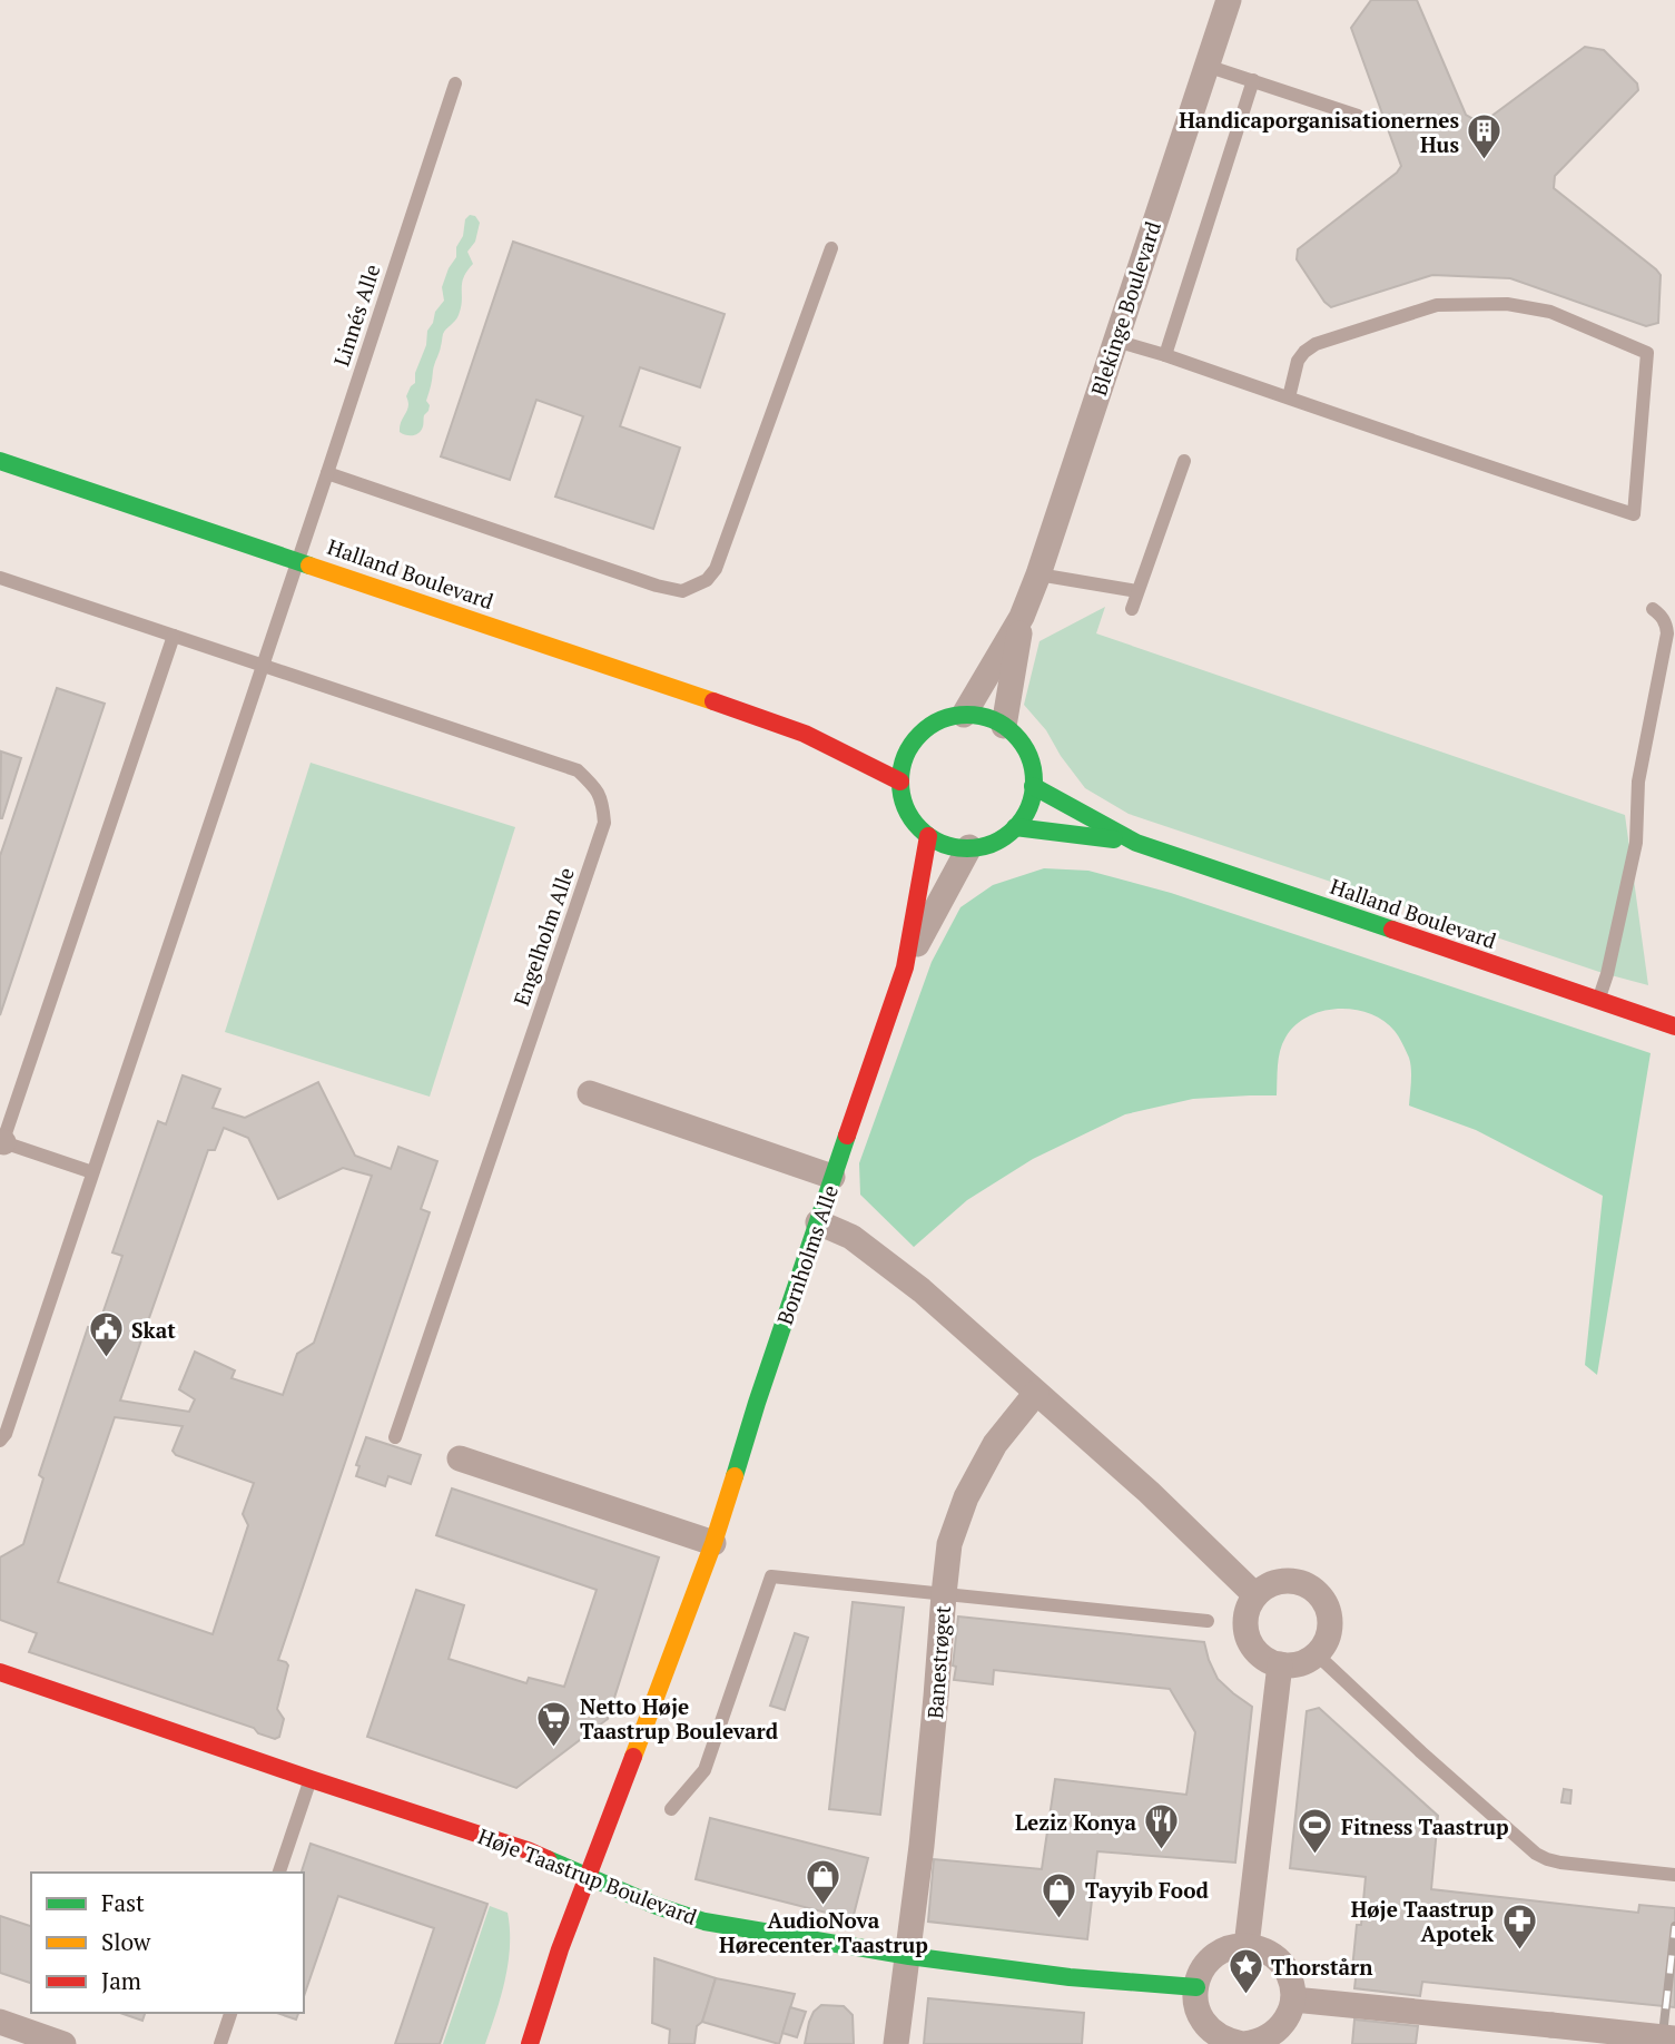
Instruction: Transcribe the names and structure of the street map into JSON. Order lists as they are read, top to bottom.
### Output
{
  "streets": {
    "street": [
      "Blekinge Boulevard",
      "Halland Boulevard",
      "Bornholms Alle",
      "Banestrøget",
      "Høje Taastrup Boulevard"
    ],
    "lane": ["Linnés Alle", "Engelholm Alle"]
  },
  "crossings": [
    ["Blekinge Boulevard", "Halland Boulevard"],
    ["Blekinge Boulevard", "Bornholms Alle"],
    ["Linnés Alle", "Halland Boulevard"],
    ["Halland Boulevard", "Bornholms Alle"],
    ["Bornholms Alle", "Høje Taastrup Boulevard"],
    ["Banestrøget", "Høje Taastrup Boulevard"]
  ],
  "places": {
    "building": ["Handicaporganisationernes Hus"],
    "public building": ["Skat"],
    "supermarket": ["Netto Høje Taastrup Boulevard"],
    "restaurant": ["Leziz Konya"],
    "sports": ["Fitness Taastrup"],
    "shop": ["AudioNova Hørecenter Taastrup", "Tayyib Food"],
    "pharmacy": ["Høje Taastrup Apotek"],
    "place": ["Thorstårn"]
  },
  "legend": ["Fast", "Slow", "Jam"]
}
